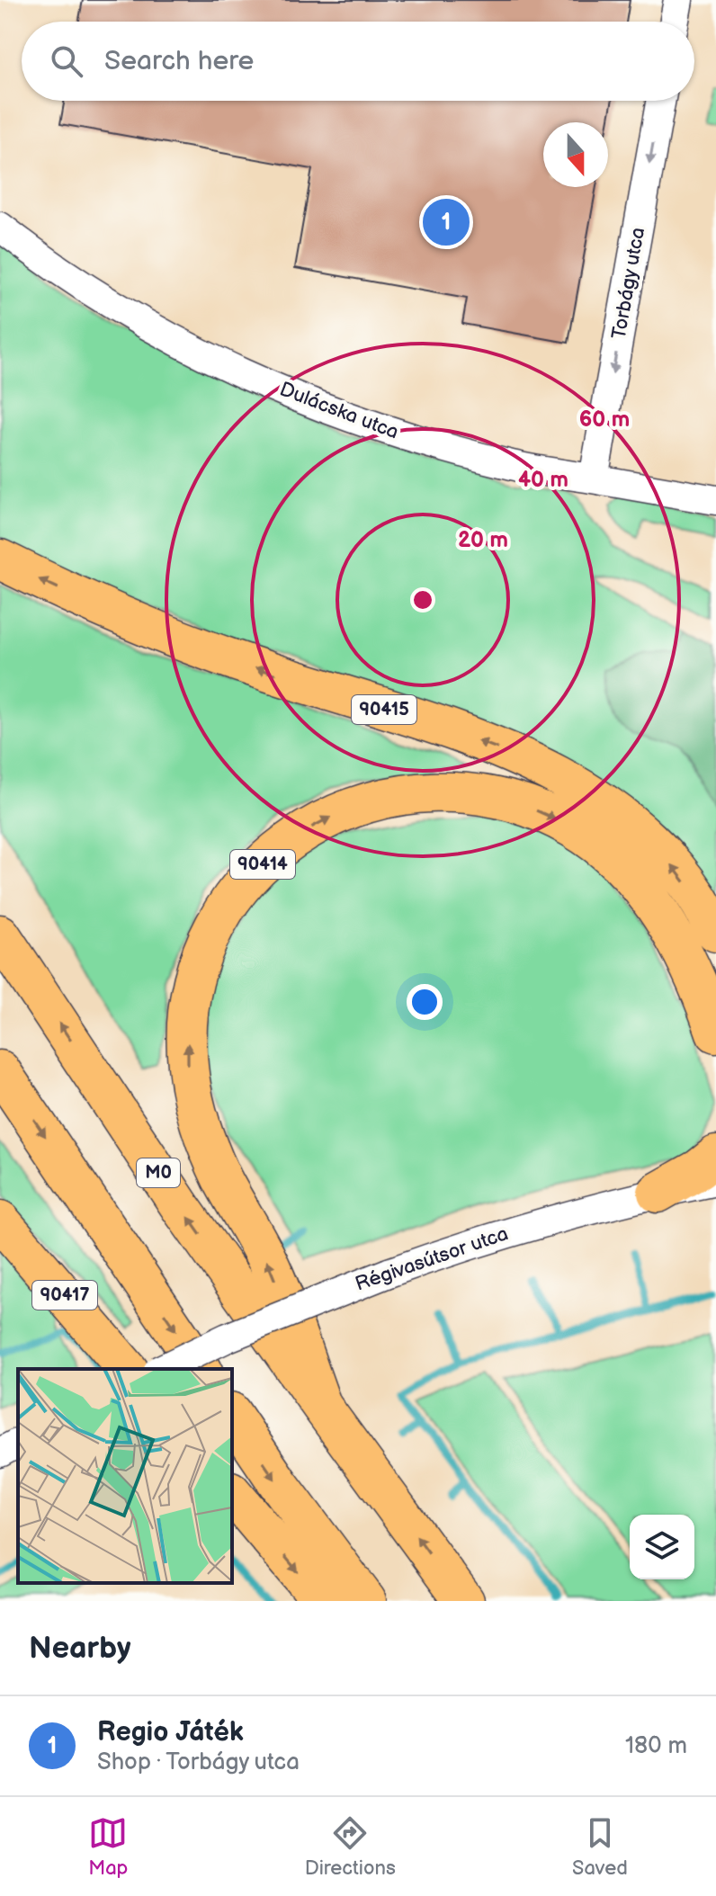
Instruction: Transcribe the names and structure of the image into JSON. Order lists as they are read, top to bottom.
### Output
{
  "streets": {
    "highway": [
      "90415",
      "90414",
      "M0",
      "90417"
    ],
    "street": ["Torbágy utca", "Dulácska utca", "Régivasútsor utca"]
  },
  "crossings": [
    ["Torbágy utca", "Dulácska utca"],
    ["90414", "M0"]
  ],
  "one_way": ["Torbágy utca"],
  "north": "bottom",
  "page": {
    "search": "Search here",
    "pins": "1",
    "heading": "Nearby",
    "list": [
      {
        "mark": "1",
        "name": "Regio Játék",
        "note": "Shop · Torbágy utca",
        "value": "180 m"
      }
    ],
    "nav": ["Map", "Directions", "Saved"]
  },
  "rings": ["60 m", "40 m", "20 m"]
}
